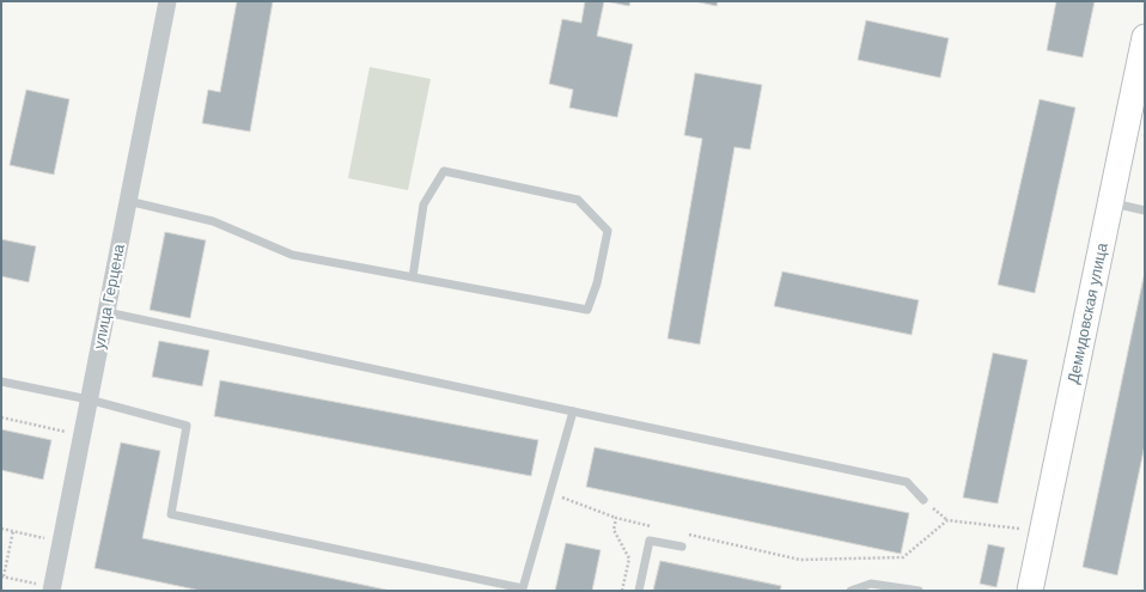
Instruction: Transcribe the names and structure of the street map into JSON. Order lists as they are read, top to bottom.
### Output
{
  "streets": {
    "street": ["улица Герцена", "Демидовская улица"]
  }
}
